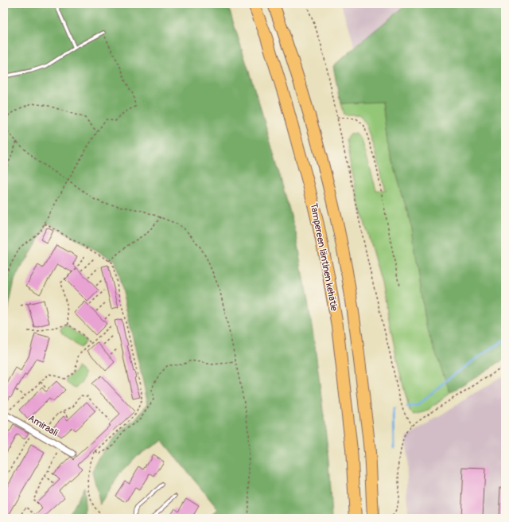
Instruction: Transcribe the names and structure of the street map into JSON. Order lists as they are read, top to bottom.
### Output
{
  "streets": {
    "highway": ["Tampereen läntinen kehätie"],
    "street": ["Amiraali"]
  }
}
